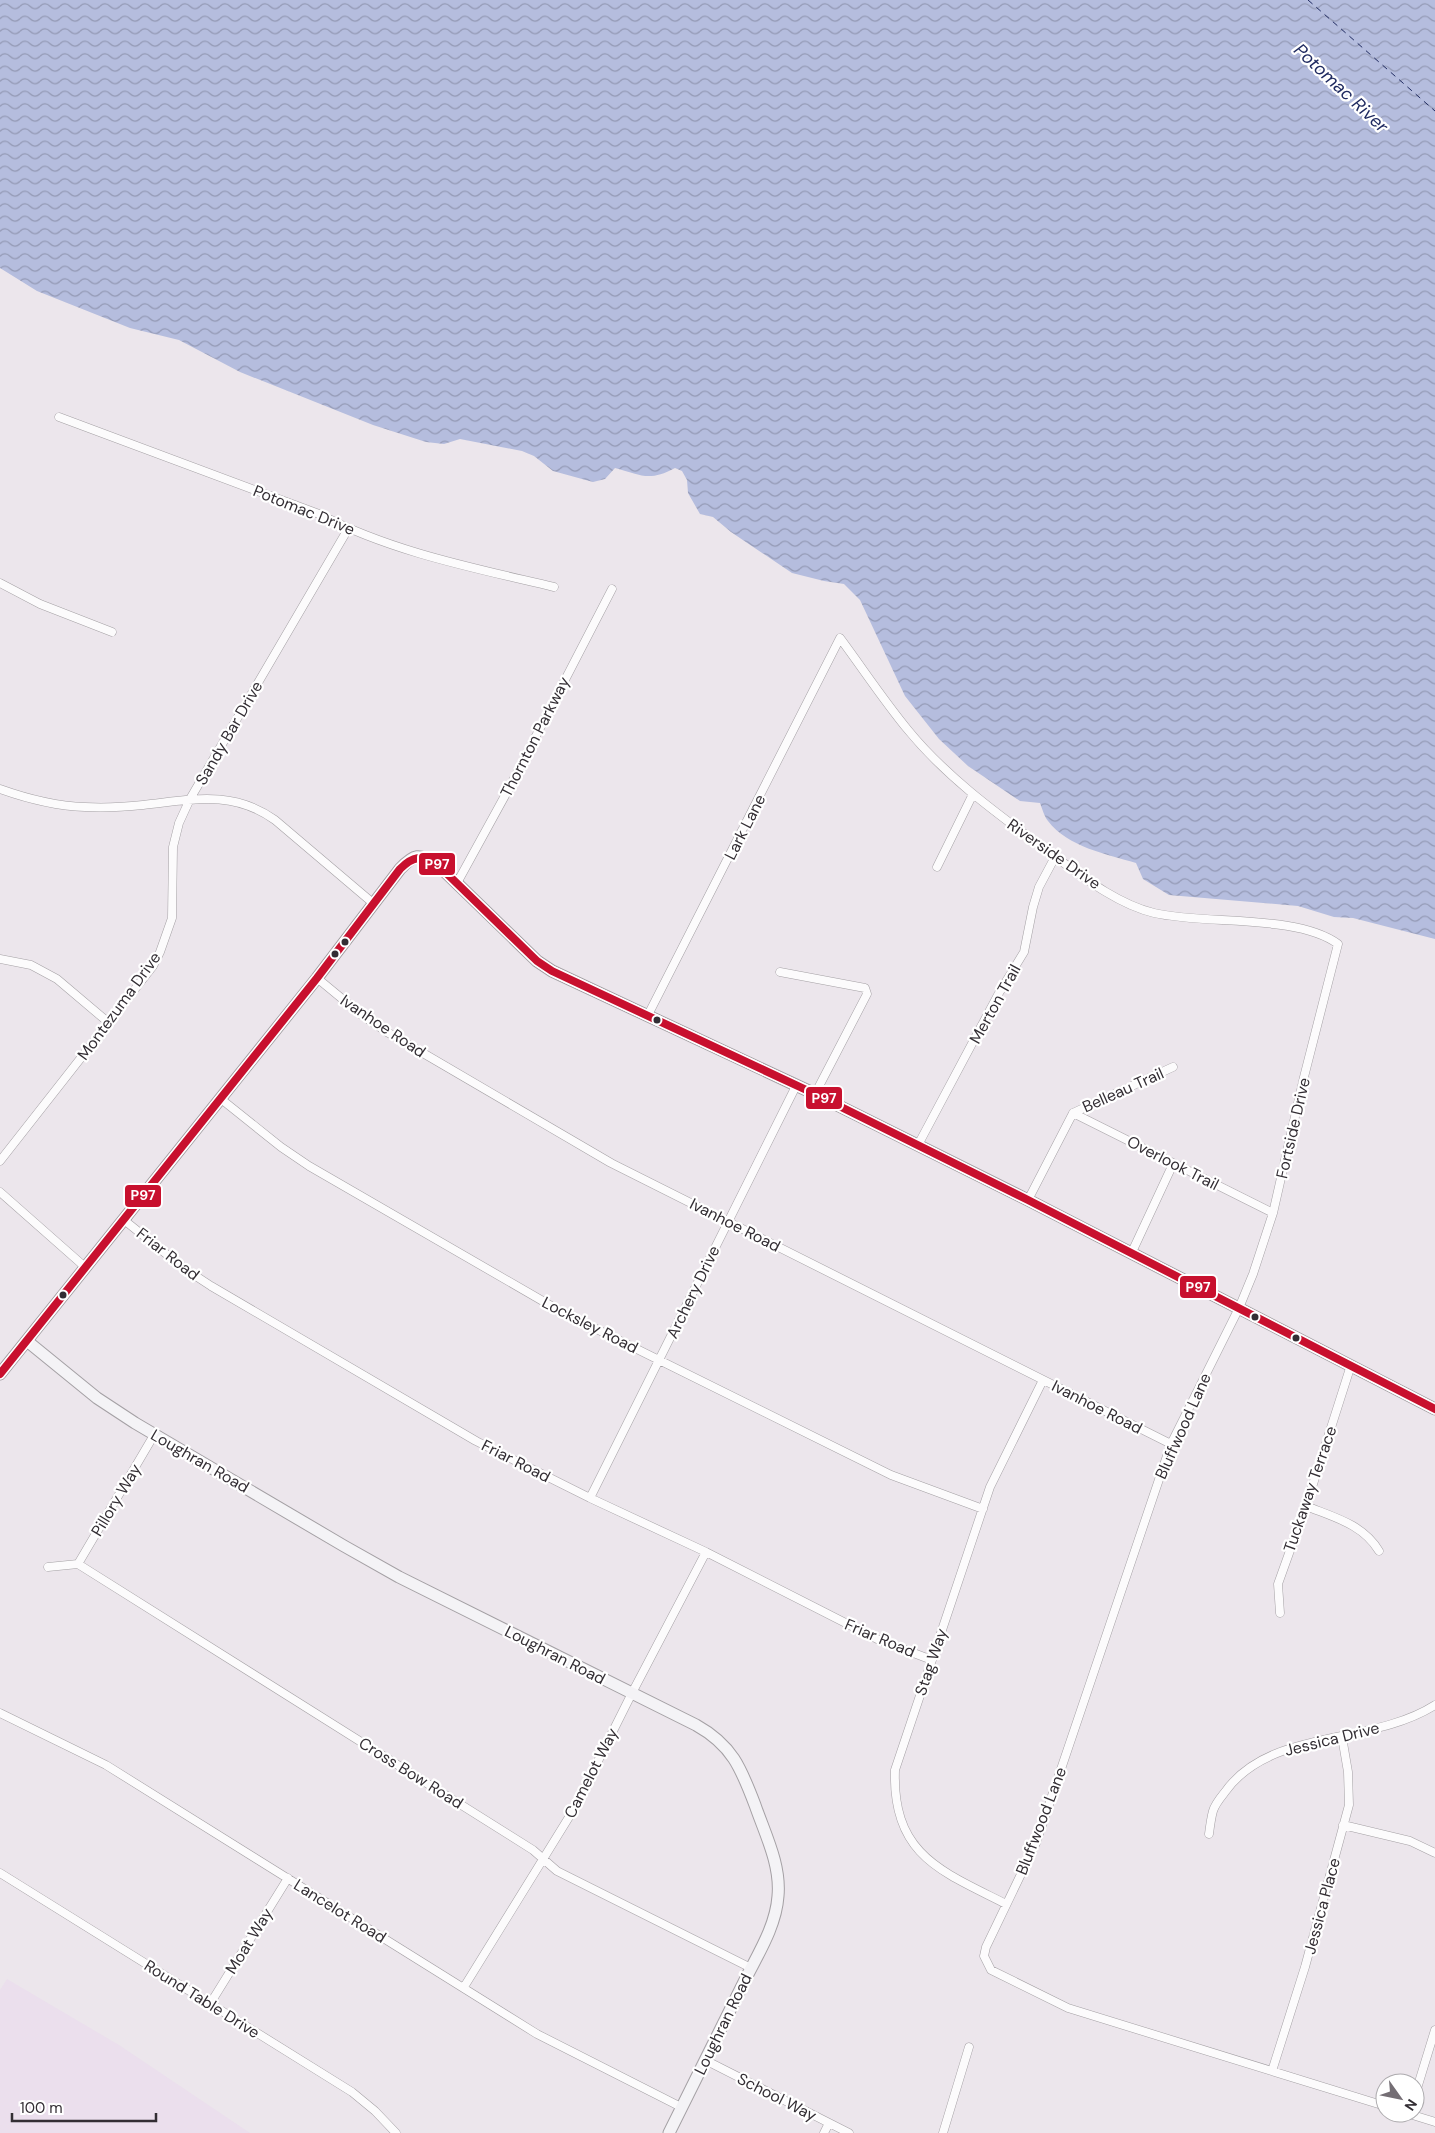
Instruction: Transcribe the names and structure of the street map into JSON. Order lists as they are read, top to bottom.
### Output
{
  "streets": {
    "street": [
      "Potomac Drive",
      "Sandy Bar Drive",
      "Thornton Parkway",
      "Lark Lane",
      "Riverside Drive",
      "Merton Trail",
      "Montezuma Drive",
      "Ivanhoe Road",
      "Belleau Trail",
      "Fortside Drive",
      "Overlook Trail",
      "Friar Road",
      "Archery Drive",
      "Locksley Road",
      "Bluffwood Lane",
      "Loughran Road",
      "Tuckaway Terrace",
      "Pillory Way",
      "Stag Way",
      "Jessica Drive",
      "Cross Bow Road",
      "Camelot Way",
      "Jessica Place",
      "Lancelot Road",
      "Moat Way",
      "Round Table Drive",
      "School Way"
    ]
  },
  "crossings": [
    ["Potomac Drive", "Sandy Bar Drive"],
    ["Sandy Bar Drive", "Montezuma Drive"],
    ["Lark Lane", "Riverside Drive"],
    ["Riverside Drive", "Merton Trail"],
    ["Riverside Drive", "Fortside Drive"],
    ["Ivanhoe Road", "Archery Drive"],
    ["Ivanhoe Road", "Bluffwood Lane"],
    ["Ivanhoe Road", "Stag Way"],
    ["Belleau Trail", "Overlook Trail"],
    ["Fortside Drive", "Overlook Trail"],
    ["Fortside Drive", "Bluffwood Lane"],
    ["Friar Road", "Archery Drive"],
    ["Friar Road", "Stag Way"],
    ["Friar Road", "Camelot Way"],
    ["Archery Drive", "Locksley Road"],
    ["Locksley Road", "Stag Way"],
    ["Bluffwood Lane", "Stag Way"],
    ["Bluffwood Lane", "Jessica Place"],
    ["Loughran Road", "Pillory Way"],
    ["Loughran Road", "Cross Bow Road"],
    ["Loughran Road", "Camelot Way"],
    ["Loughran Road", "Lancelot Road"],
    ["Loughran Road", "School Way"],
    ["Pillory Way", "Cross Bow Road"],
    ["Jessica Drive", "Jessica Place"],
    ["Cross Bow Road", "Camelot Way"],
    ["Camelot Way", "Lancelot Road"],
    ["Lancelot Road", "Moat Way"],
    ["Moat Way", "Round Table Drive"]
  ],
  "water": ["Potomac River"],
  "lines": ["transit line P97"],
  "scale_bar": "100 m",
  "north": "bottom right"
}
